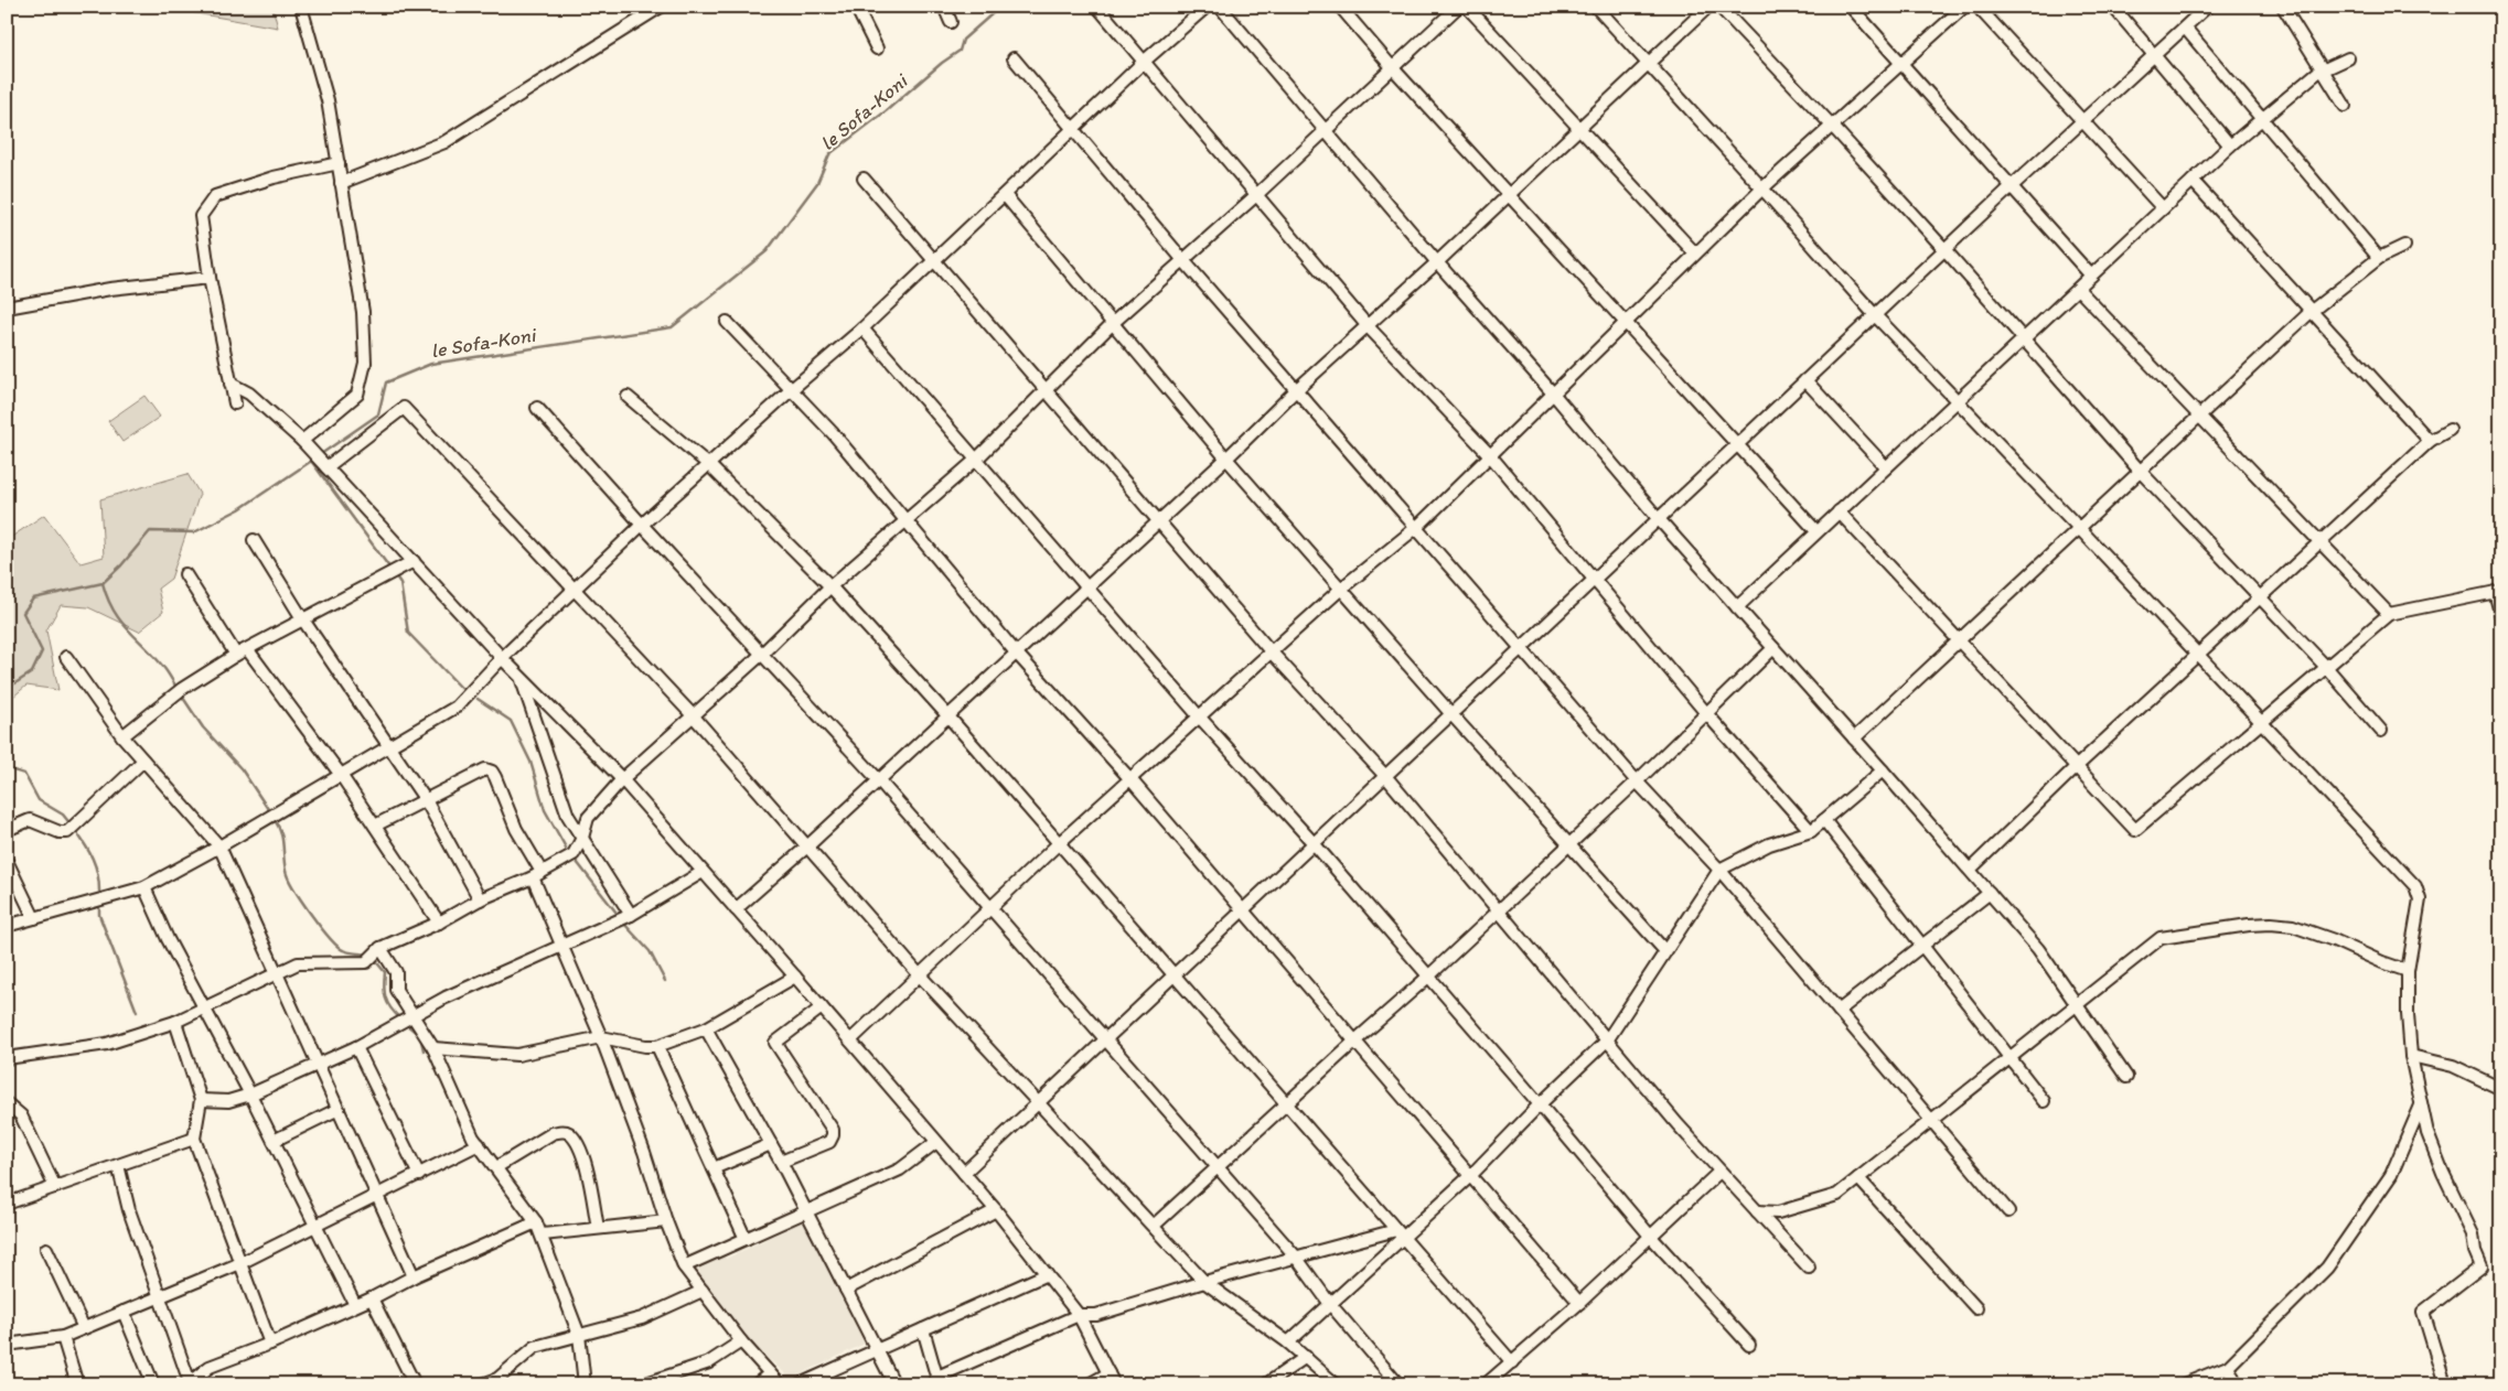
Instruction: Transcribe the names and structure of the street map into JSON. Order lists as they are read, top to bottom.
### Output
{
  "water": ["le Sofa-Koni"]
}
